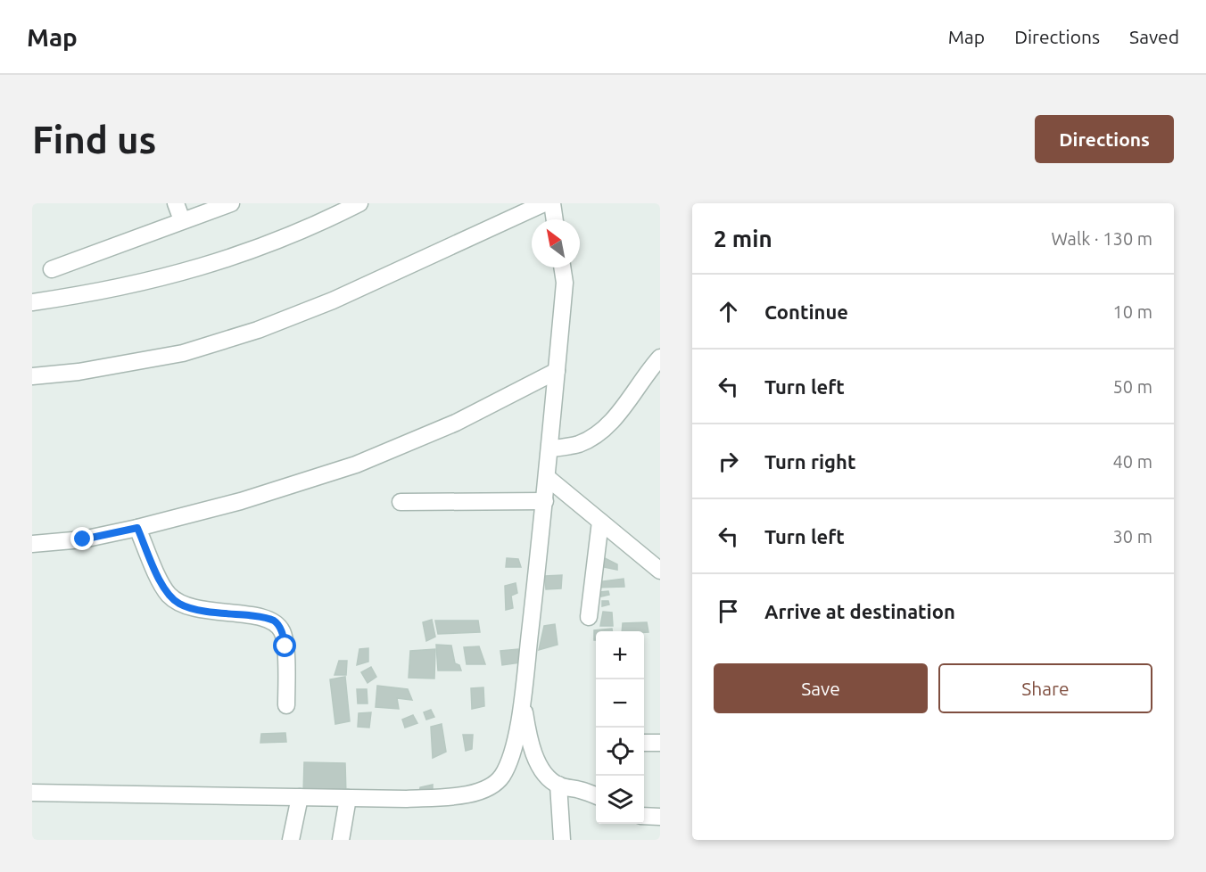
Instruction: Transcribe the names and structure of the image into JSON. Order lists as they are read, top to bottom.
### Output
{
  "north": "top left",
  "page": {
    "header": "Map",
    "nav": ["Map", "Directions", "Saved"],
    "buttons": [
      "Directions",
      ["Save", "Share"]
    ],
    "title": "Find us",
    "heading": ["2 min", "Walk · 130 m"],
    "list": [
      ["Continue", "10 m"],
      ["Turn left", "50 m"],
      ["Turn right", "40 m"],
      ["Turn left", "30 m"],
      "Arrive at destination"
    ],
    "map_buttons": ["+", "−"]
  }
}
